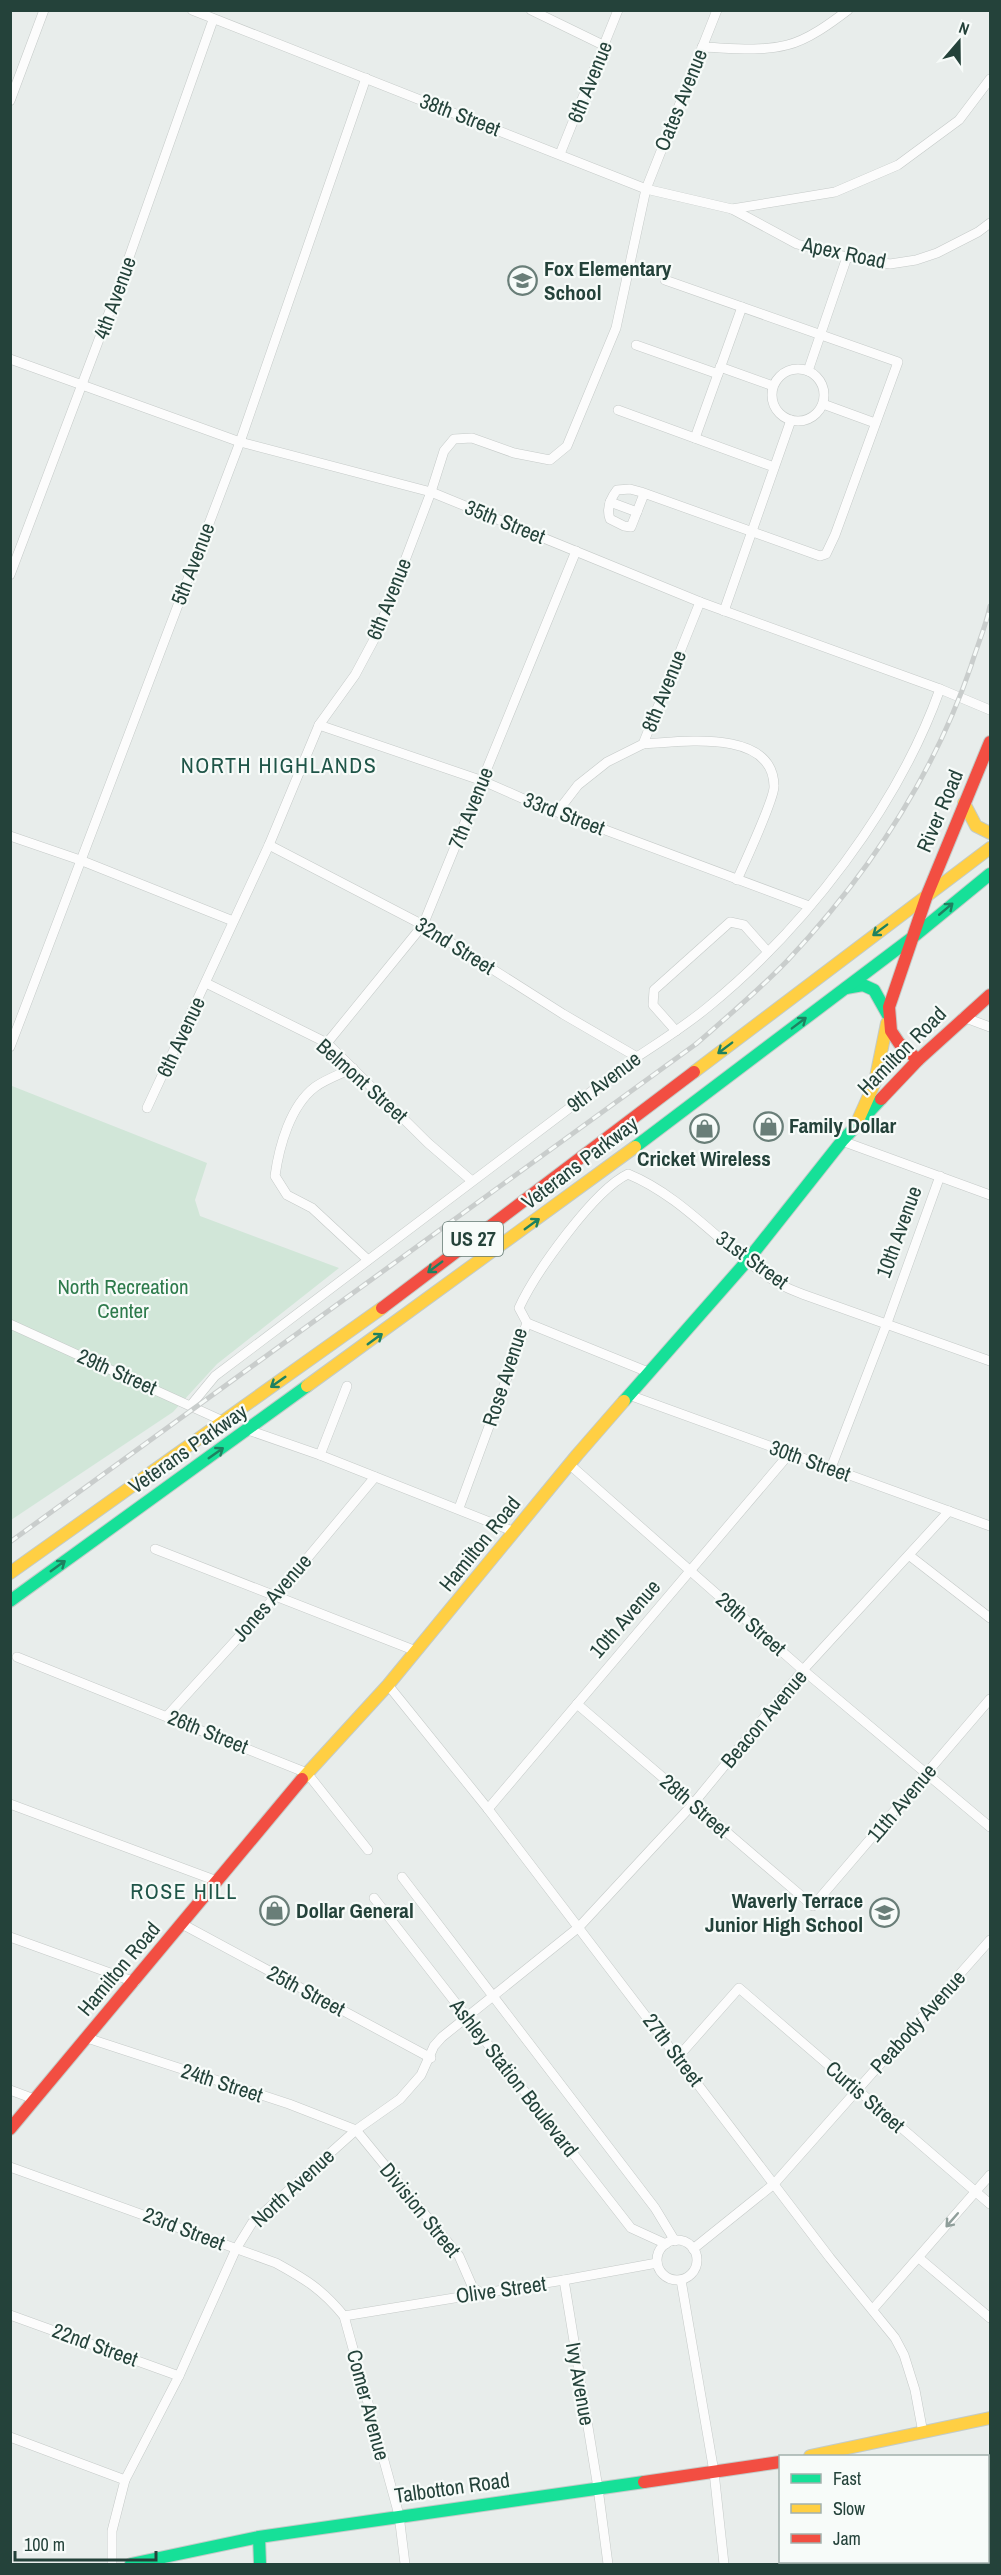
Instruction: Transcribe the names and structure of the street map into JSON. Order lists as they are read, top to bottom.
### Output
{
  "streets": {
    "main road": [
      "River Road",
      "Hamilton Road",
      "Veterans Parkway",
      "US 27",
      "Talbotton Road"
    ],
    "street": [
      "6th Avenue",
      "Oates Avenue",
      "38th Street",
      "Apex Road",
      "4th Avenue",
      "35th Street",
      "5th Avenue",
      "8th Avenue",
      "7th Avenue",
      "33rd Street",
      "32nd Street",
      "Belmont Street",
      "9th Avenue",
      "10th Avenue",
      "31st Street",
      "29th Street",
      "Rose Avenue",
      "30th Street",
      "Jones Avenue",
      "Beacon Avenue",
      "26th Street",
      "11th Avenue",
      "28th Street",
      "25th Street",
      "Peabody Avenue",
      "27th Street",
      "Ashley Station Boulevard",
      "24th Street",
      "Curtis Street",
      "North Avenue",
      "Division Street",
      "23rd Street",
      "Olive Street",
      "22nd Street",
      "Ivy Avenue",
      "Comer Avenue"
    ]
  },
  "crossings": [
    ["6th Avenue", "Oates Avenue"],
    ["6th Avenue", "38th Street"],
    ["6th Avenue", "35th Street"],
    ["6th Avenue", "33rd Street"],
    ["6th Avenue", "32nd Street"],
    ["6th Avenue", "Belmont Street"],
    ["Oates Avenue", "38th Street"],
    ["38th Street", "Apex Road"],
    ["38th Street", "4th Avenue"],
    ["38th Street", "5th Avenue"],
    ["4th Avenue", "35th Street"],
    ["35th Street", "5th Avenue"],
    ["35th Street", "8th Avenue"],
    ["35th Street", "7th Avenue"],
    ["35th Street", "9th Avenue"],
    ["8th Avenue", "33rd Street"],
    ["7th Avenue", "33rd Street"],
    ["7th Avenue", "32nd Street"],
    ["7th Avenue", "Belmont Street"],
    ["River Road", "Hamilton Road"],
    ["River Road", "Veterans Parkway"],
    ["33rd Street", "9th Avenue"],
    ["32nd Street", "9th Avenue"],
    ["Hamilton Road", "31st Street"],
    ["Hamilton Road", "29th Street"],
    ["Hamilton Road", "30th Street"],
    ["Hamilton Road", "26th Street"],
    ["Hamilton Road", "25th Street"],
    ["Hamilton Road", "27th Street"],
    ["Hamilton Road", "24th Street"],
    ["Belmont Street", "9th Avenue"],
    ["9th Avenue", "29th Street"],
    ["Veterans Parkway", "29th Street"],
    ["10th Avenue", "31st Street"],
    ["10th Avenue", "29th Street"],
    ["10th Avenue", "30th Street"],
    ["10th Avenue", "28th Street"],
    ["10th Avenue", "27th Street"],
    ["31st Street", "Rose Avenue"],
    ["29th Street", "Beacon Avenue"],
    ["29th Street", "11th Avenue"],
    ["30th Street", "Beacon Avenue"],
    ["Jones Avenue", "26th Street"],
    ["Beacon Avenue", "28th Street"],
    ["Beacon Avenue", "27th Street"],
    ["Beacon Avenue", "North Avenue"],
    ["11th Avenue", "28th Street"],
    ["25th Street", "North Avenue"],
    ["Peabody Avenue", "27th Street"],
    ["Peabody Avenue", "Curtis Street"],
    ["27th Street", "Curtis Street"],
    ["27th Street", "North Avenue"],
    ["Ashley Station Boulevard", "North Avenue"],
    ["Ashley Station Boulevard", "Olive Street"],
    ["24th Street", "North Avenue"],
    ["24th Street", "Division Street"],
    ["North Avenue", "Division Street"],
    ["North Avenue", "23rd Street"],
    ["North Avenue", "22nd Street"],
    ["Division Street", "Olive Street"],
    ["23rd Street", "Olive Street"],
    ["23rd Street", "Comer Avenue"],
    ["Olive Street", "Ivy Avenue"],
    ["Olive Street", "Comer Avenue"],
    ["Ivy Avenue", "Talbotton Road"],
    ["Comer Avenue", "Talbotton Road"]
  ],
  "districts": ["NORTH HIGHLANDS", "ROSE HILL"],
  "parks": ["North Recreation Center"],
  "places": {
    "school or university": ["Fox Elementary School", "Waverly Terrace Junior High School"],
    "shop": ["Family Dollar", "Cricket Wireless", "Dollar General"]
  },
  "legend": ["Fast", "Slow", "Jam"],
  "scale_bar": "100 m",
  "north": "top"
}
